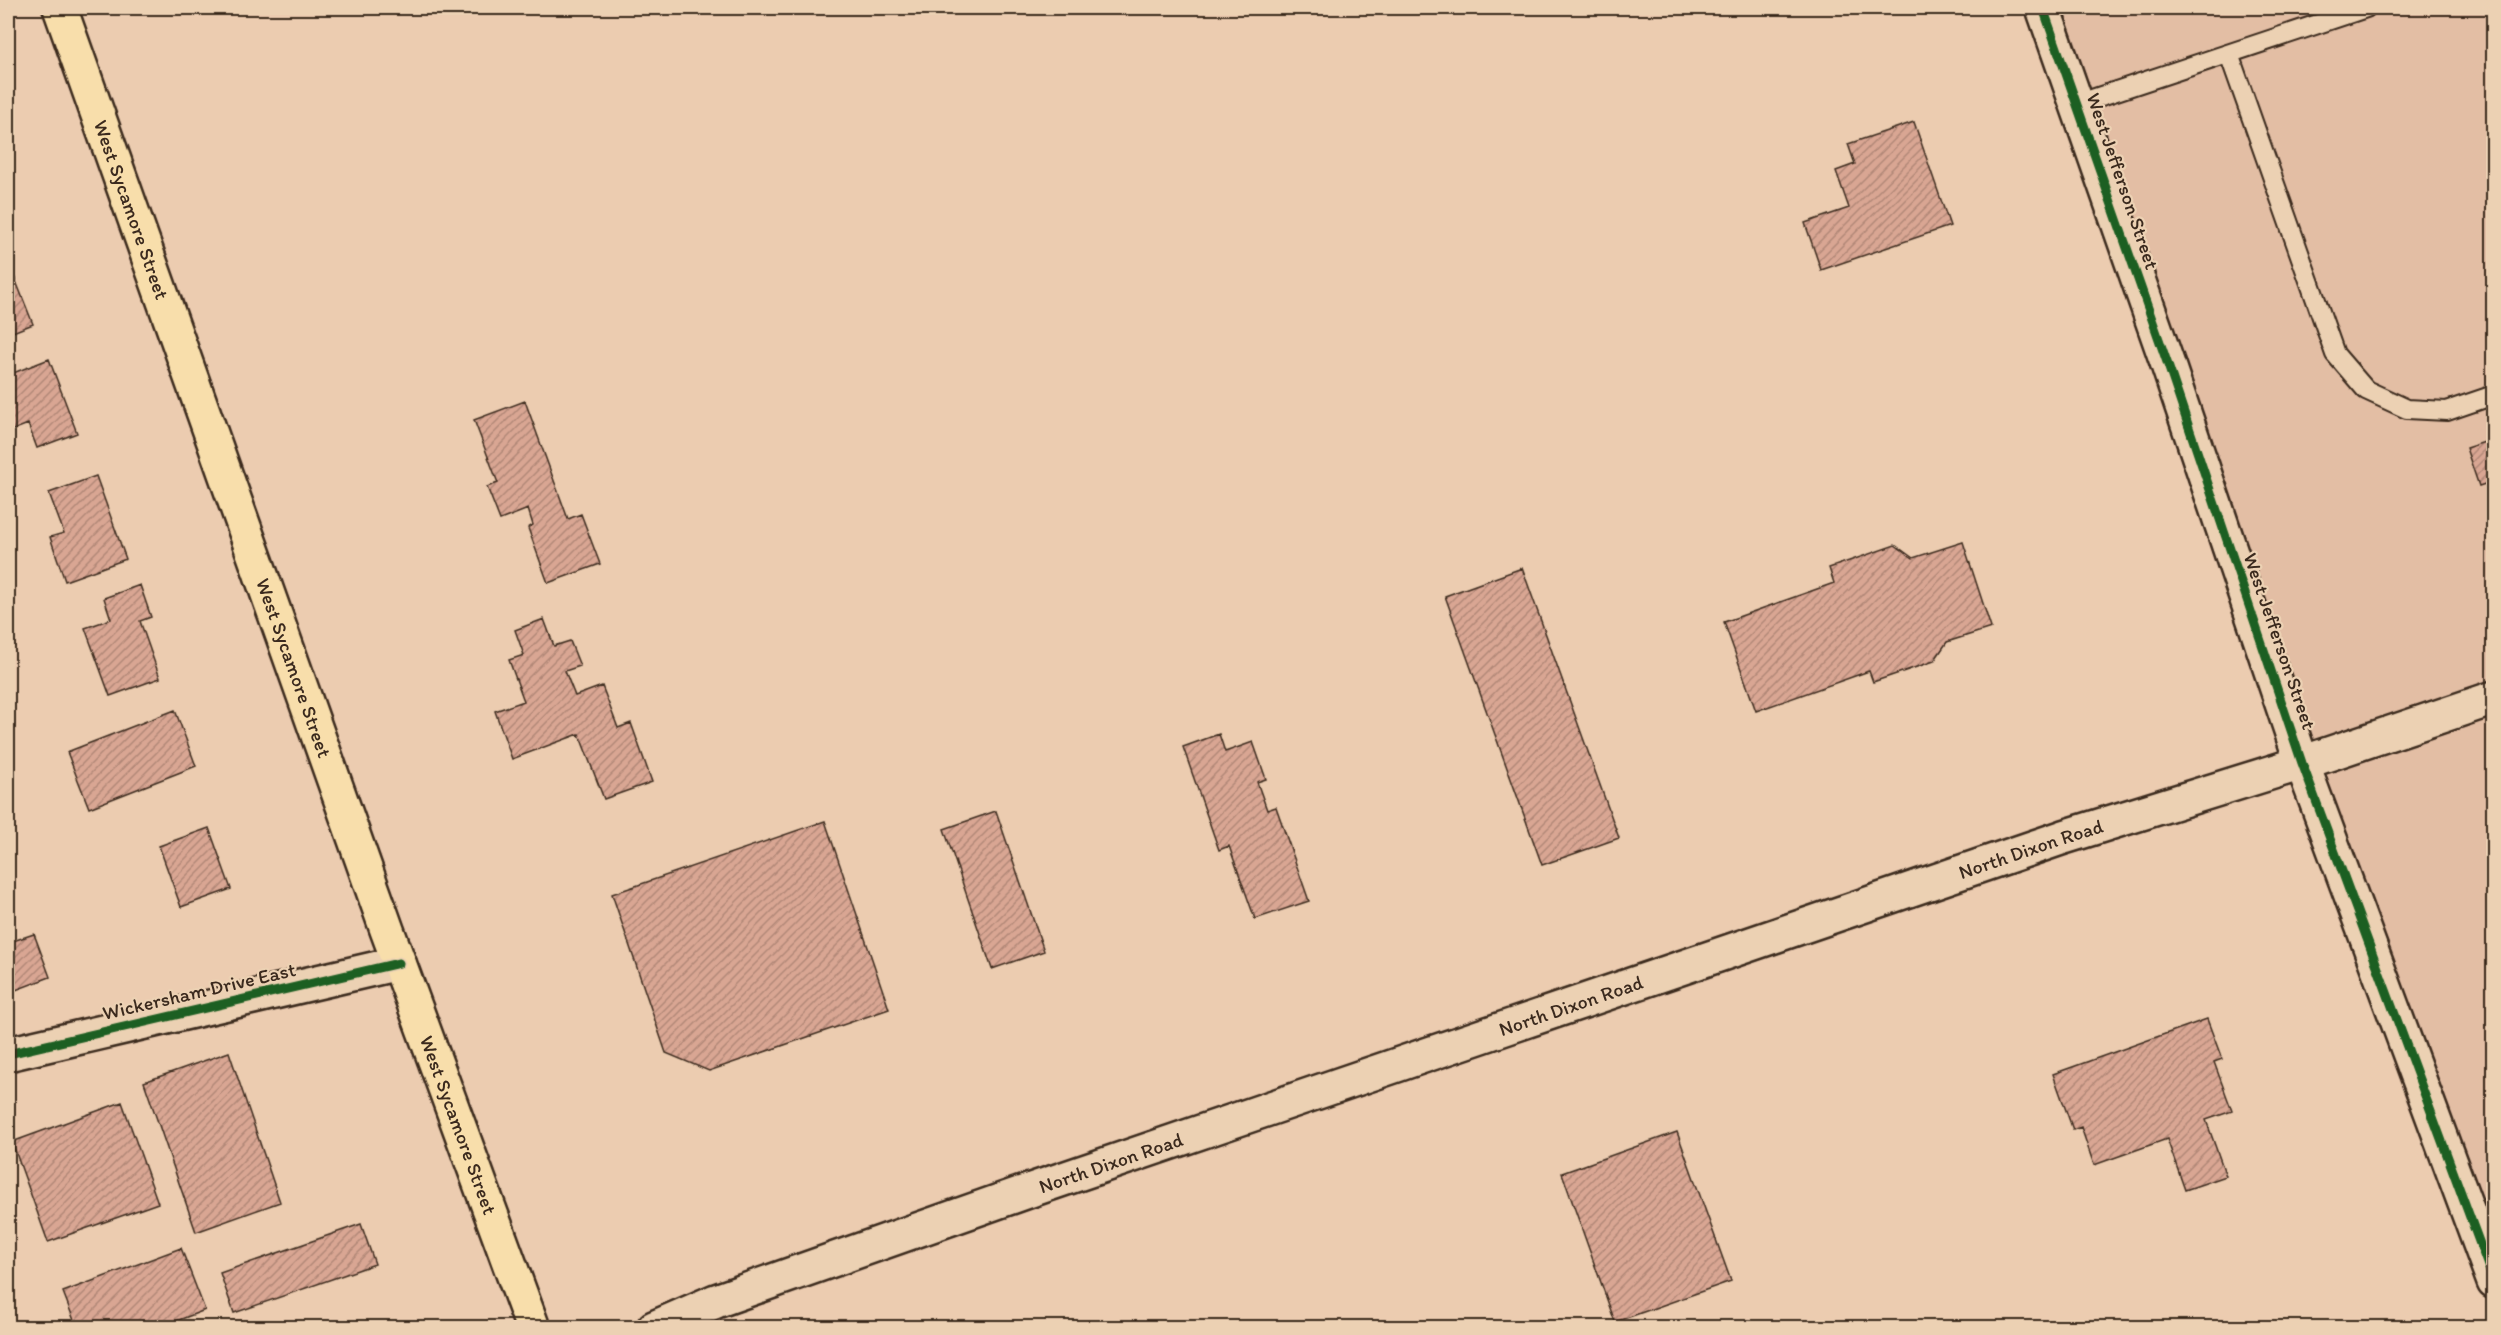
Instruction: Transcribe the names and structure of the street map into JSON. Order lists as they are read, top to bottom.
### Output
{
  "streets": {
    "main road": [
      "West Jefferson Street",
      "West Sycamore Street",
      "North Dixon Road",
      "Wickersham Drive East"
    ]
  },
  "crossings": [
    ["West Jefferson Street", "North Dixon Road"],
    ["West Sycamore Street", "Wickersham Drive East"]
  ]
}
